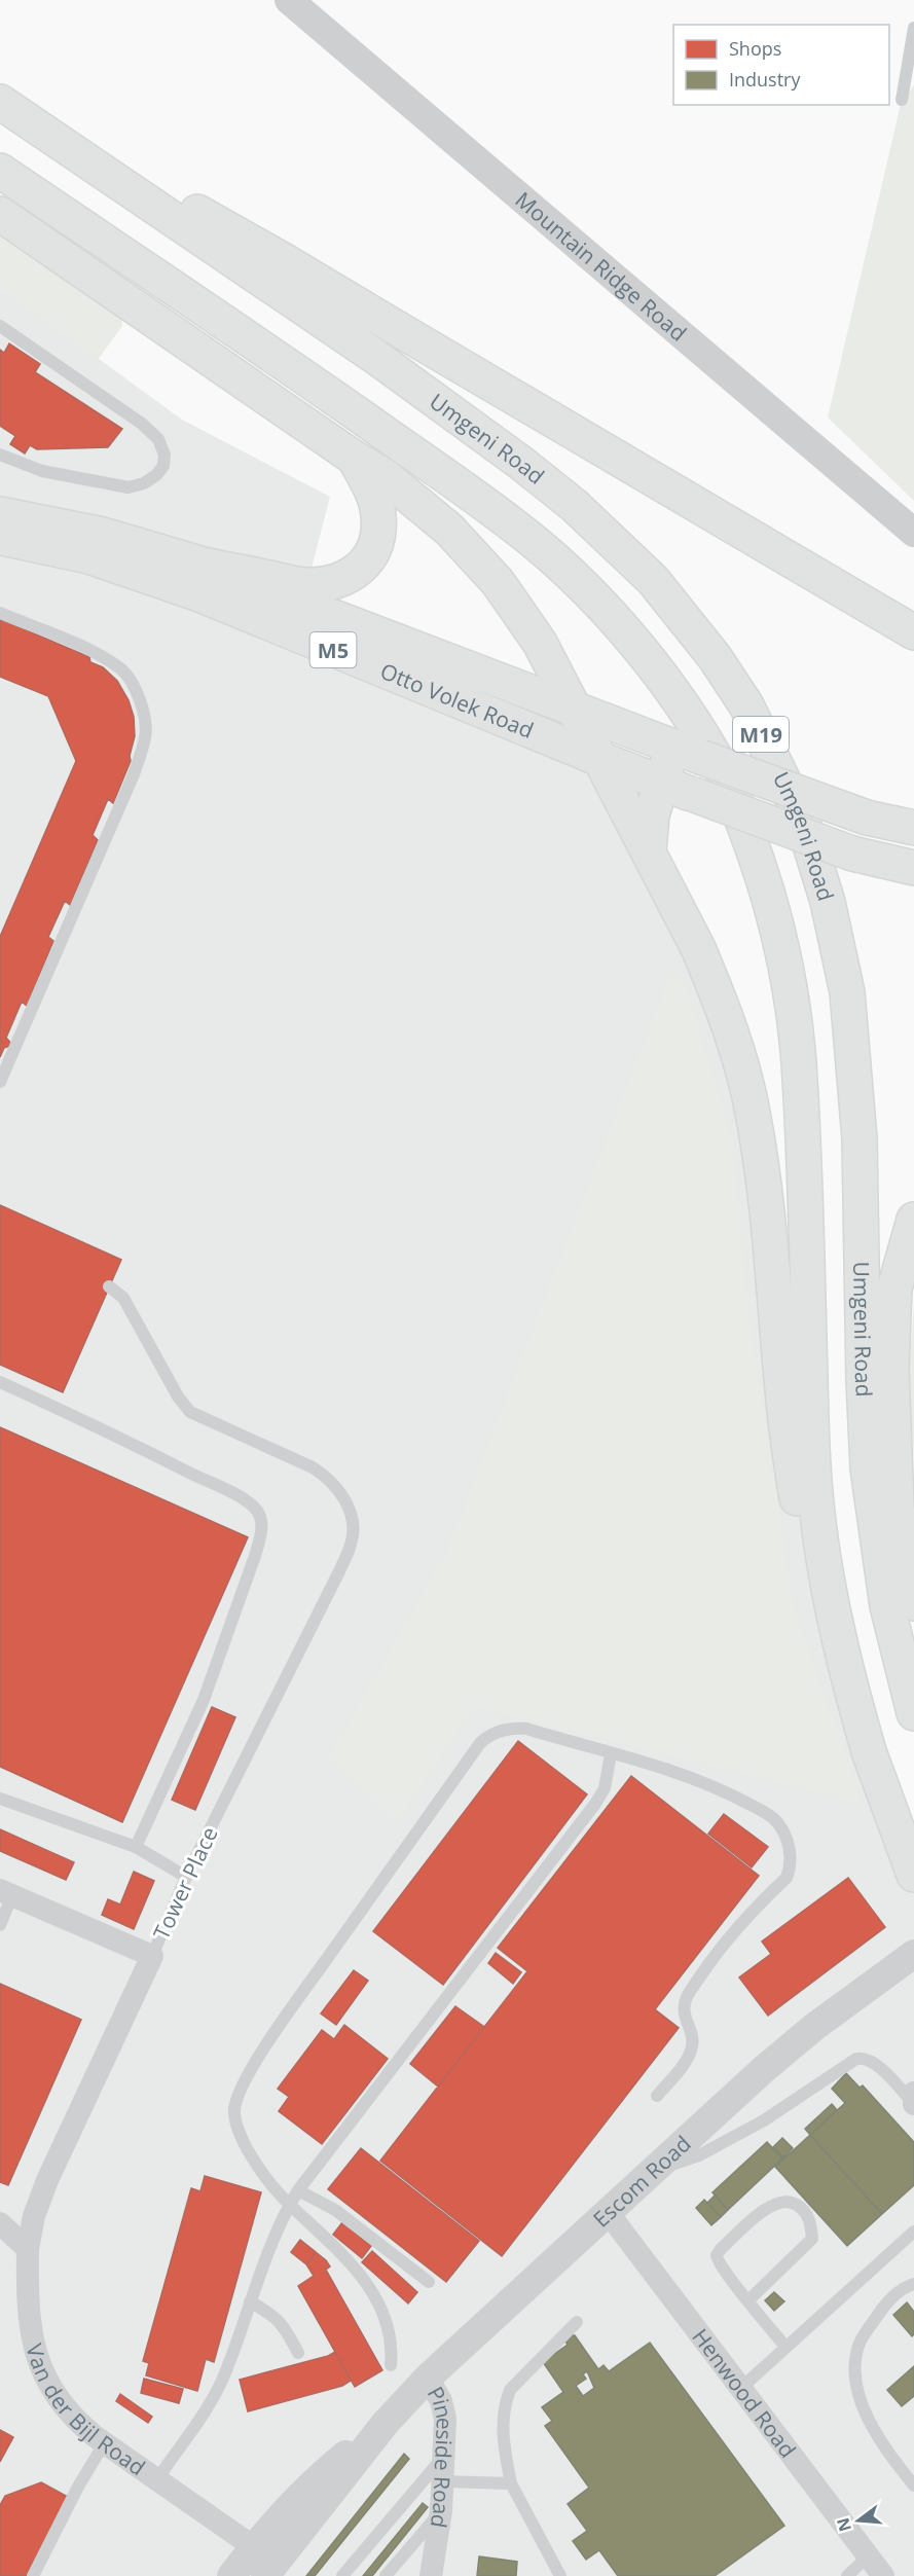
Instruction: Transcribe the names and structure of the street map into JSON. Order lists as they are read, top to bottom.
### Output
{
  "streets": {
    "main road": [
      "Umgeni Road",
      "M5",
      "Otto Volek Road",
      "M19"
    ],
    "street": [
      "Mountain Ridge Road",
      "Tower Place",
      "Escom Road",
      "Henwood Road",
      "Van der Bijl Road",
      "Pineside Road"
    ]
  },
  "crossings": [
    ["Tower Place", "Van der Bijl Road"],
    ["Escom Road", "Henwood Road"],
    ["Escom Road", "Van der Bijl Road"],
    ["Escom Road", "Pineside Road"]
  ],
  "legend": ["Shops", "Industry"],
  "north": "left"
}
